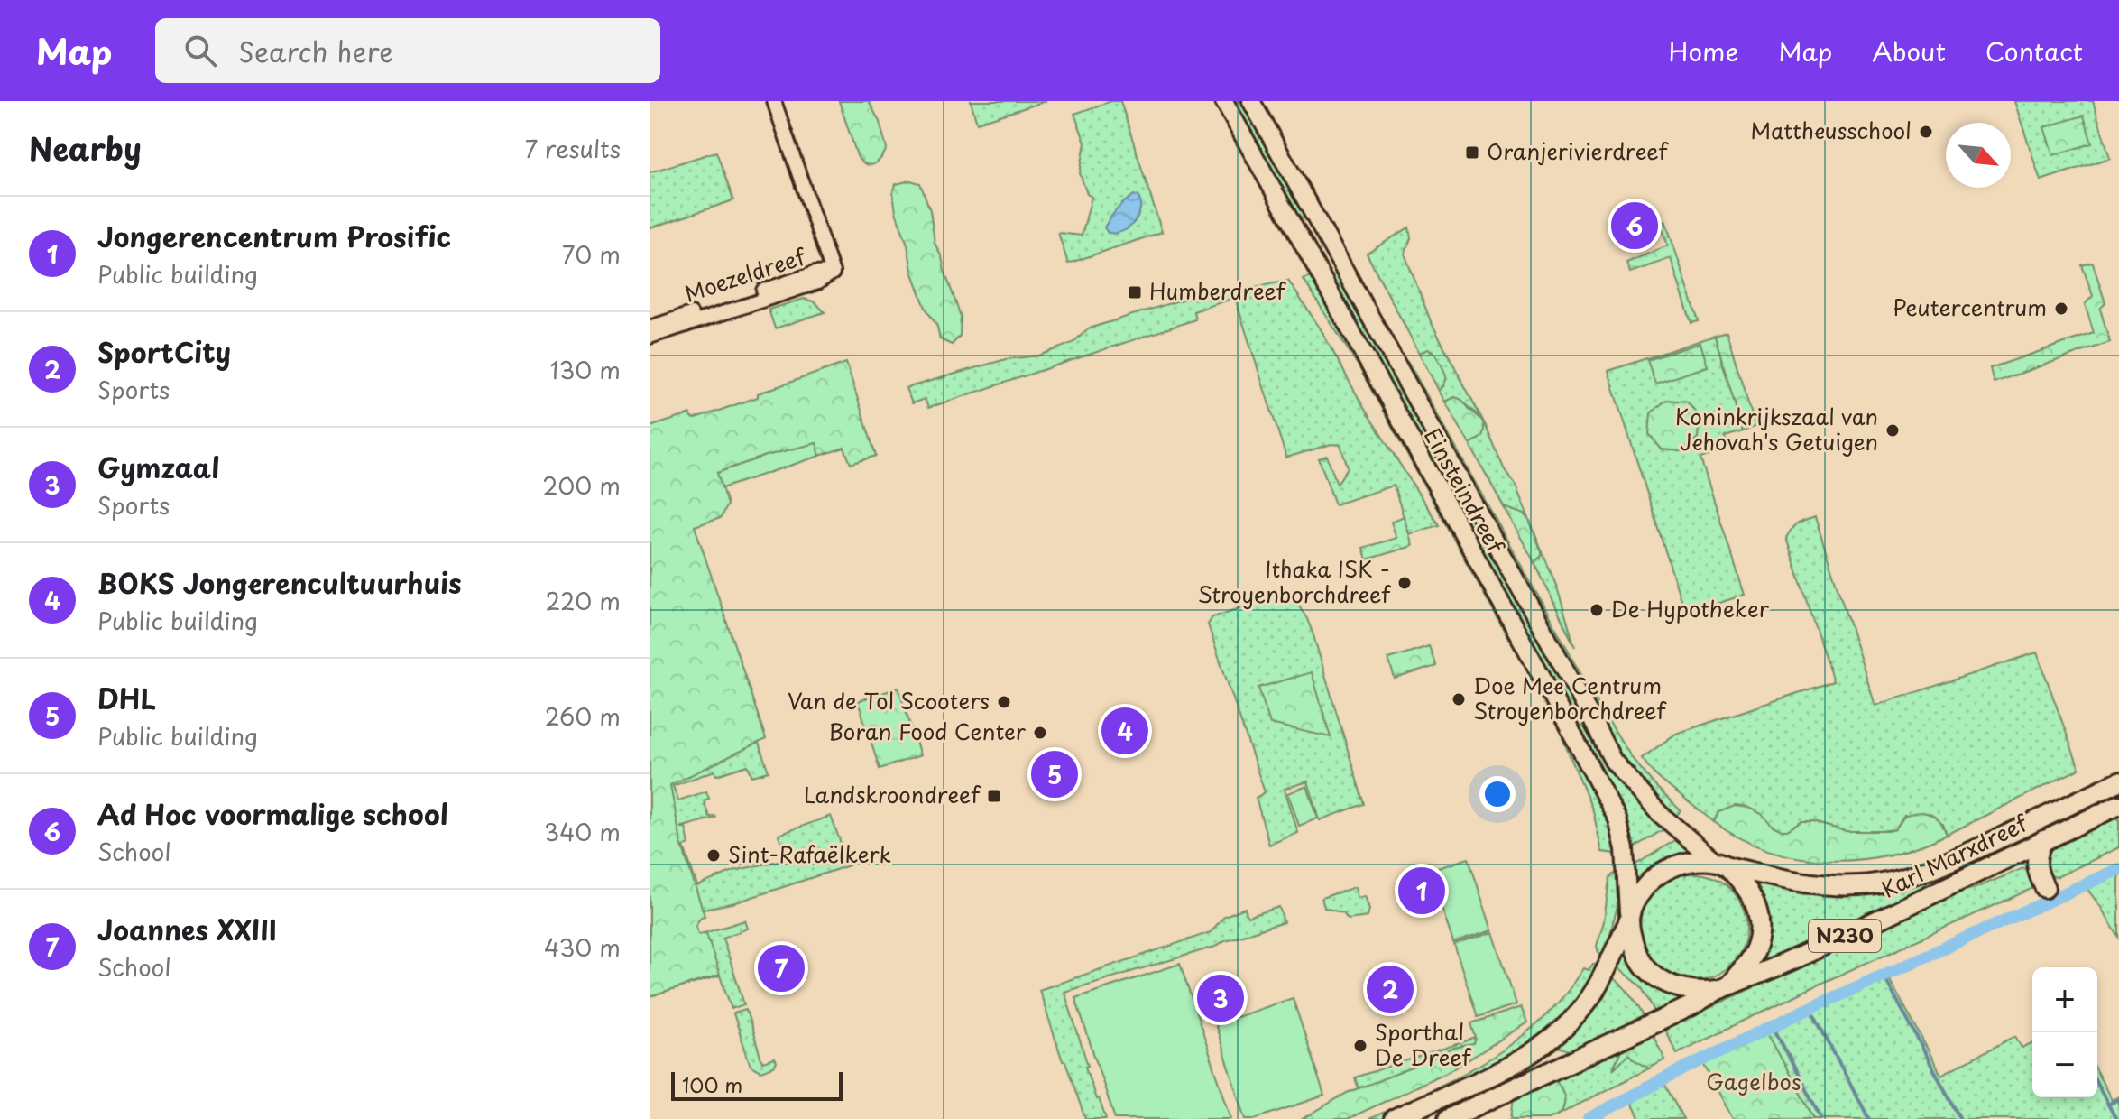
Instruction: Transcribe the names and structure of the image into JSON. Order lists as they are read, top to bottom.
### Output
{
  "streets": {
    "highway": ["Karl Marxdreef", "N230"],
    "main road": ["Einsteindreef"],
    "street": ["Moezeldreef"]
  },
  "crossings": [
    ["Einsteindreef", "Karl Marxdreef"],
    ["Einsteindreef", "N230"],
    ["Karl Marxdreef", "N230"]
  ],
  "parks": ["Gagelbos"],
  "places": {
    "other": [
      "Mattheusschool",
      "Peutercentrum",
      "Koninkrijkszaal van Jehovah's Getuigen",
      "Ithaka ISK - Stroyenborchdreef",
      "De Hypotheker",
      "Doe Mee Centrum Stroyenborchdreef",
      "Van de Tol Scooters",
      "Boran Food Center",
      "Sint-Rafaëlkerk",
      "Sporthal De Dreef"
    ],
    "transit": ["Oranjerivierdreef", "Humberdreef", "Landskroondreef"]
  },
  "scale_bar": "100 m",
  "north": "bottom right",
  "page": {
    "header": "Map",
    "search": "Search here",
    "nav": [
      "Home",
      "Map",
      "About",
      "Contact"
    ],
    "heading": ["Nearby", "7 results"],
    "list": [
      {
        "mark": "1",
        "name": "Jongerencentrum Prosific",
        "note": "Public building",
        "value": "70 m"
      },
      {
        "mark": "2",
        "name": "SportCity",
        "note": "Sports",
        "value": "130 m"
      },
      {
        "mark": "3",
        "name": "Gymzaal",
        "note": "Sports",
        "value": "200 m"
      },
      {
        "mark": "4",
        "name": "BOKS Jongerencultuurhuis",
        "note": "Public building",
        "value": "220 m"
      },
      {
        "mark": "5",
        "name": "DHL",
        "note": "Public building",
        "value": "260 m"
      },
      {
        "mark": "6",
        "name": "Ad Hoc voormalige school",
        "note": "School",
        "value": "340 m"
      },
      {
        "mark": "7",
        "name": "Joannes XXIII",
        "note": "School",
        "value": "430 m"
      }
    ],
    "pins": [
      "6",
      "4",
      "5",
      "1",
      "7",
      "2",
      "3"
    ],
    "map_buttons": ["+", "−"],
    "scale": "100 m"
  }
}
